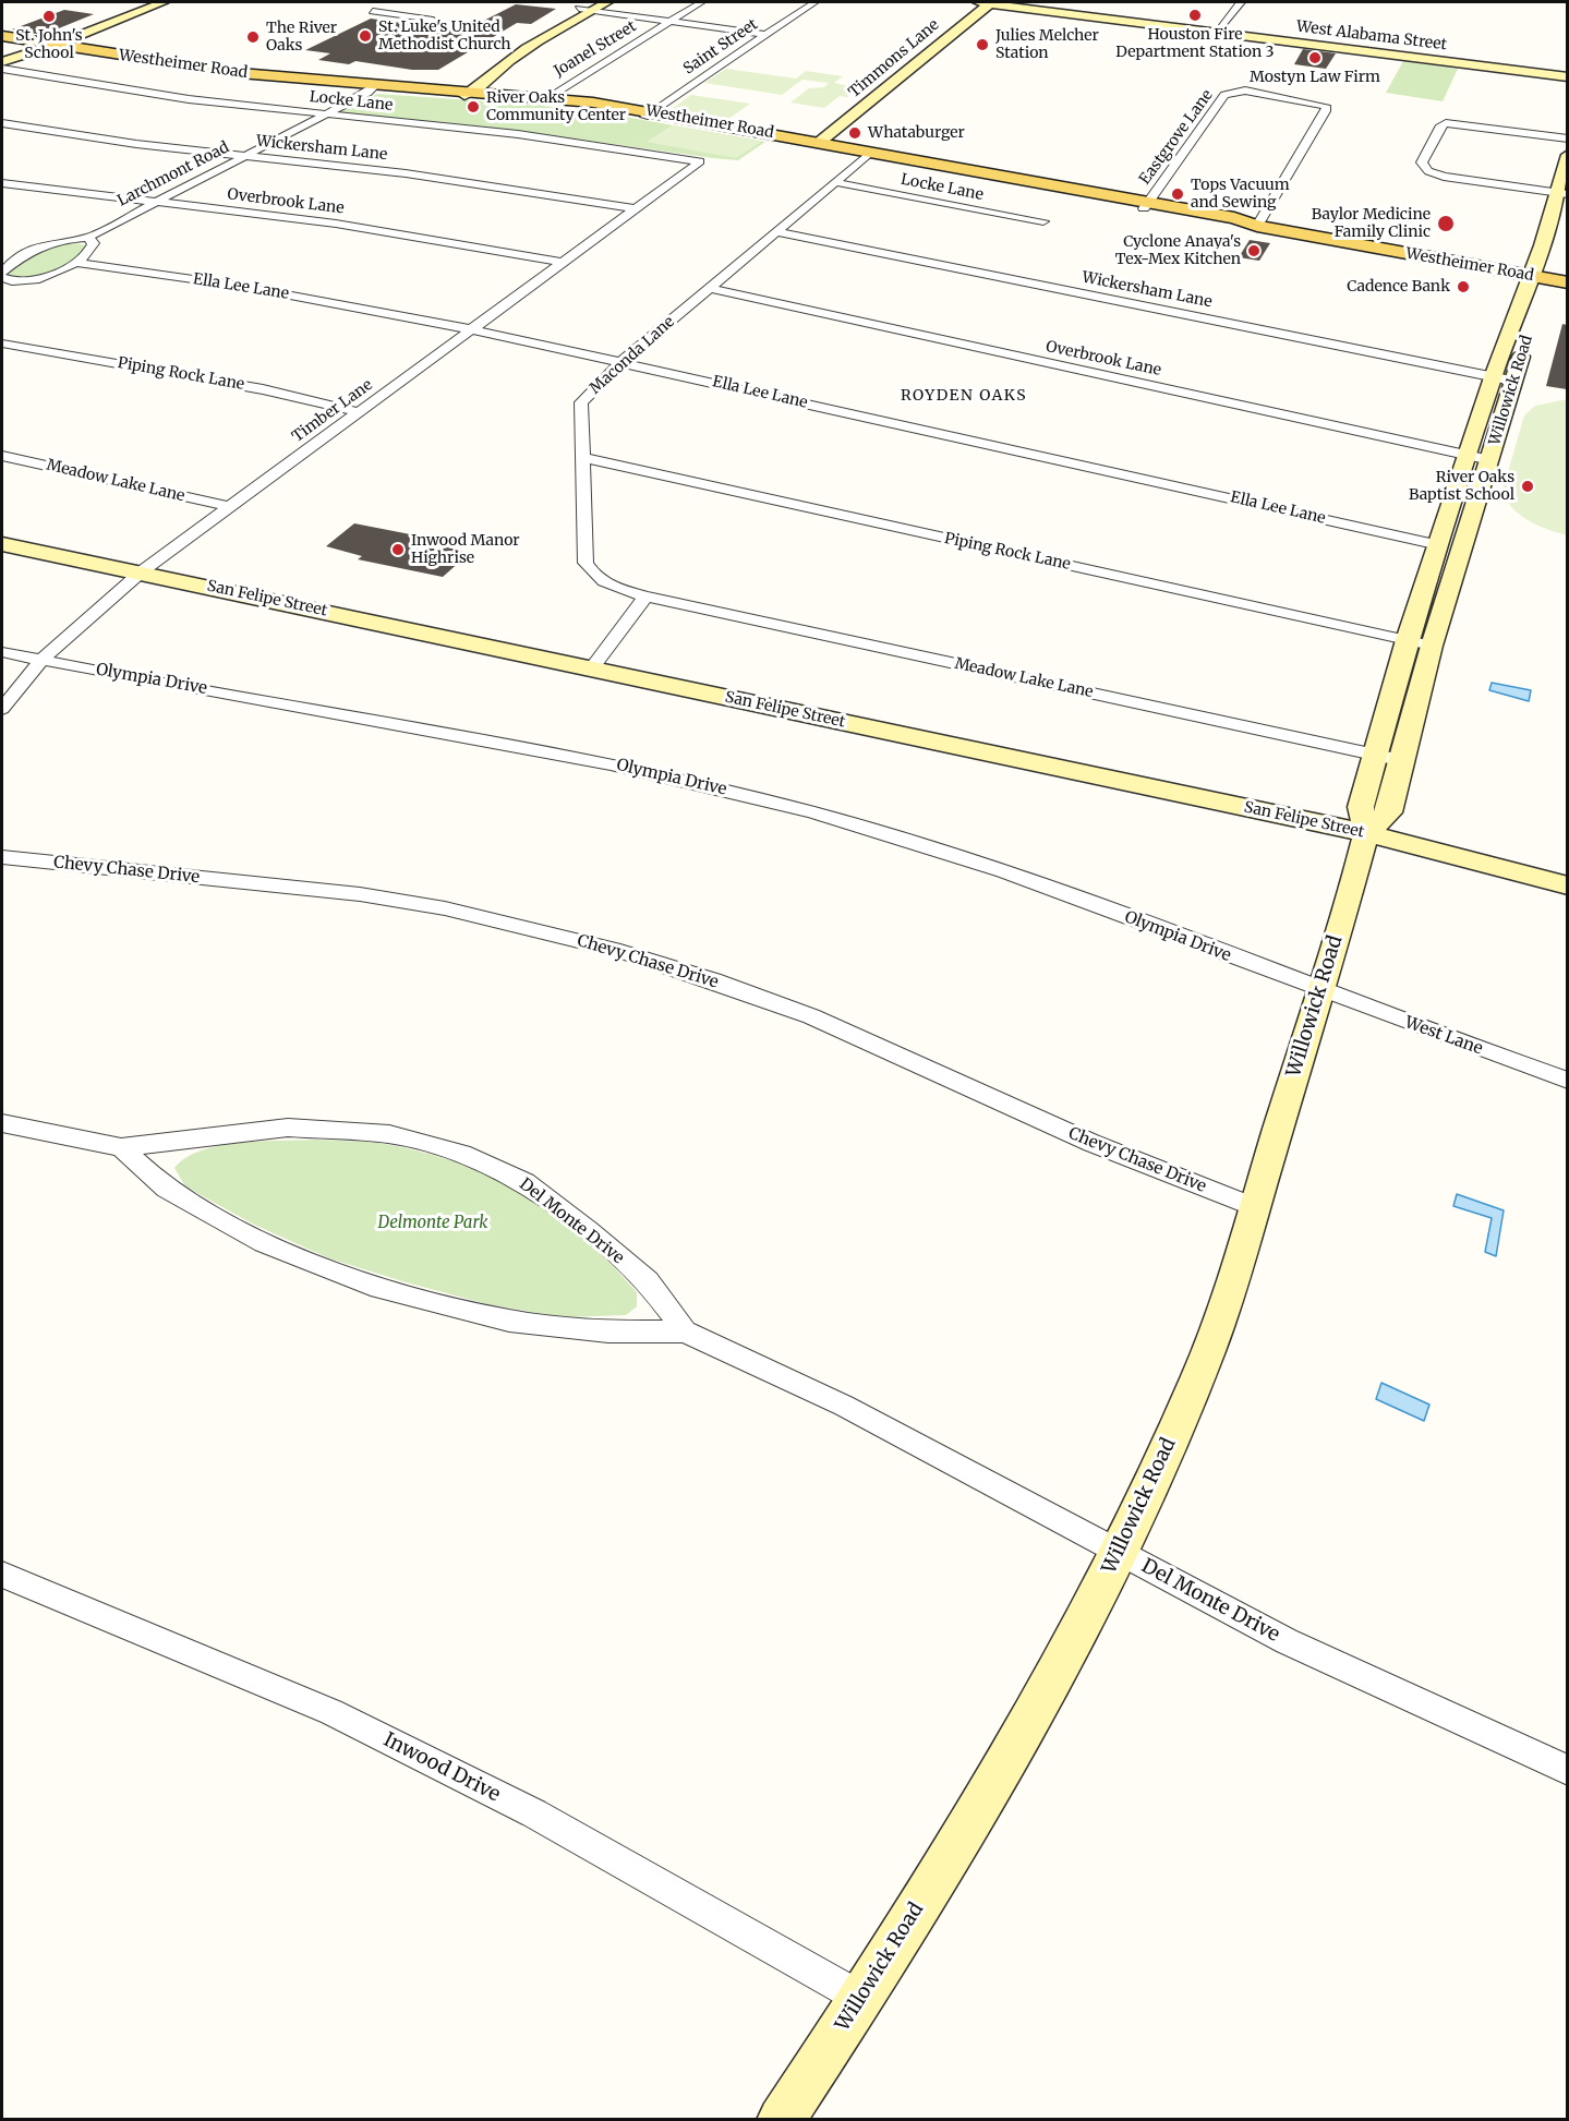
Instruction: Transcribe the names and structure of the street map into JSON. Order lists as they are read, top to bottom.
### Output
{
  "streets": {
    "main road": [
      "West Alabama Street",
      "Timmons Lane",
      "Westheimer Road",
      "Ella Lee Lane",
      "Willowick Road",
      "San Felipe Street"
    ],
    "street": [
      "Saint Street",
      "Joanel Street",
      "Locke Lane",
      "Eastgrove Lane",
      "Wickersham Lane",
      "Larchmont Road",
      "Overbrook Lane",
      "Maconda Lane",
      "Piping Rock Lane",
      "Timber Lane",
      "Meadow Lake Lane",
      "Olympia Drive",
      "Chevy Chase Drive",
      "West Lane",
      "Del Monte Drive",
      "Inwood Drive"
    ]
  },
  "crossings": [
    ["West Alabama Street", "Timmons Lane"],
    ["Saint Street", "Westheimer Road"],
    ["Joanel Street", "Westheimer Road"],
    ["Timmons Lane", "Westheimer Road"],
    ["Westheimer Road", "Eastgrove Lane"],
    ["Westheimer Road", "Larchmont Road"],
    ["Westheimer Road", "Maconda Lane"],
    ["Westheimer Road", "Willowick Road"],
    ["Locke Lane", "Larchmont Road"],
    ["Locke Lane", "Maconda Lane"],
    ["Locke Lane", "Timber Lane"],
    ["Wickersham Lane", "Larchmont Road"],
    ["Wickersham Lane", "Maconda Lane"],
    ["Wickersham Lane", "Willowick Road"],
    ["Wickersham Lane", "Timber Lane"],
    ["Larchmont Road", "Overbrook Lane"],
    ["Overbrook Lane", "Maconda Lane"],
    ["Overbrook Lane", "Willowick Road"],
    ["Overbrook Lane", "Timber Lane"],
    ["Ella Lee Lane", "Maconda Lane"],
    ["Ella Lee Lane", "Willowick Road"],
    ["Ella Lee Lane", "Timber Lane"],
    ["Maconda Lane", "Piping Rock Lane"],
    ["Maconda Lane", "Meadow Lake Lane"],
    ["Piping Rock Lane", "Willowick Road"],
    ["Piping Rock Lane", "Timber Lane"],
    ["Willowick Road", "Meadow Lake Lane"],
    ["Willowick Road", "San Felipe Street"],
    ["Willowick Road", "Olympia Drive"],
    ["Willowick Road", "Chevy Chase Drive"],
    ["Willowick Road", "West Lane"],
    ["Willowick Road", "Del Monte Drive"],
    ["Willowick Road", "Inwood Drive"],
    ["Timber Lane", "Meadow Lake Lane"],
    ["Timber Lane", "San Felipe Street"],
    ["Timber Lane", "Olympia Drive"],
    ["Olympia Drive", "West Lane"]
  ],
  "districts": ["ROYDEN OAKS"],
  "parks": ["Delmonte Park"],
  "places": [
    "Houston Fire Department Station 3",
    "St. John's School",
    "St. Luke's United Methodist Church",
    "The River Oaks",
    "Julies Melcher Station",
    "Mostyn Law Firm",
    "River Oaks Community Center",
    "Whataburger",
    "Tops Vacuum and Sewing",
    "Baylor Medicine Family Clinic",
    "Cyclone Anaya's Tex-Mex Kitchen",
    "Cadence Bank",
    "River Oaks Baptist School",
    "Inwood Manor Highrise"
  ]
}
